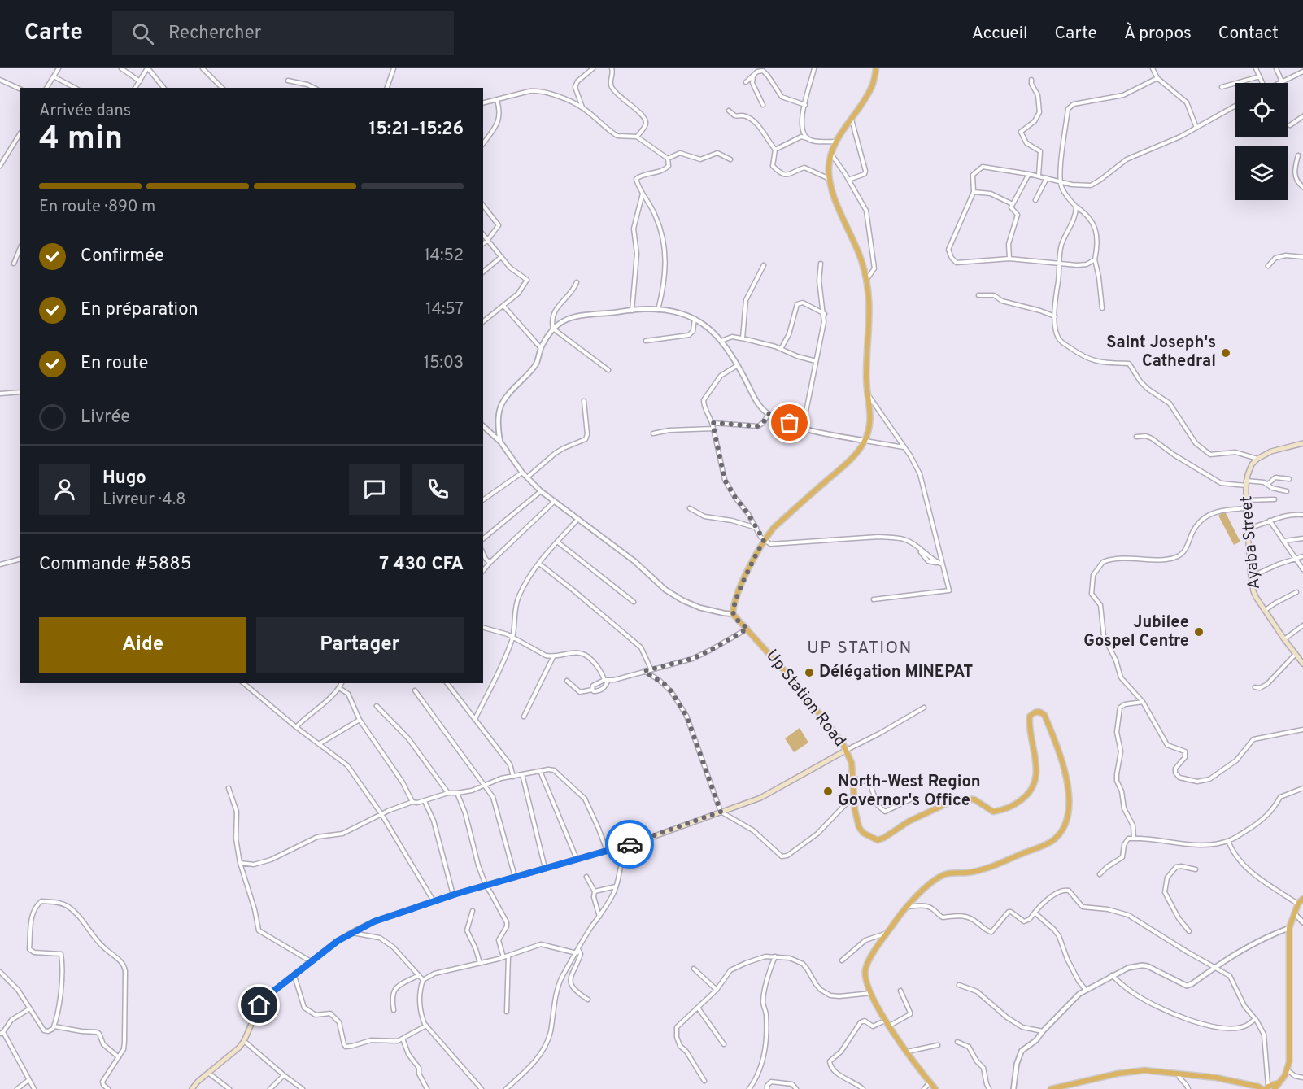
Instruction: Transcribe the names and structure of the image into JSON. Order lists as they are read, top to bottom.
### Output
{
  "streets": {
    "highway": ["Up Station Road"],
    "main road": ["Ayaba Street"]
  },
  "districts": ["UP STATION"],
  "places": [
    "Saint Joseph's Cathedral",
    "Jubilee Gospel Centre",
    "Délégation MINEPAT",
    "North-West Region Governor's Office"
  ],
  "page": {
    "header": "Carte",
    "search": "Rechercher",
    "nav": [
      "Accueil",
      "Carte",
      "À propos",
      "Contact"
    ],
    "heading": ["4 min", "Arrivée dans", "15:21–15:26"],
    "panel": [
      "Hugo",
      "Livreur · 4.8",
      "Commande #5885",
      "7 430 CFA"
    ],
    "bar": "En route · 890 m",
    "list": [
      ["Confirmée", "14:52"],
      ["En préparation", "14:57"],
      ["En route", "15:03"],
      "Livrée"
    ],
    "buttons": ["Aide", "Partager"]
  }
}
